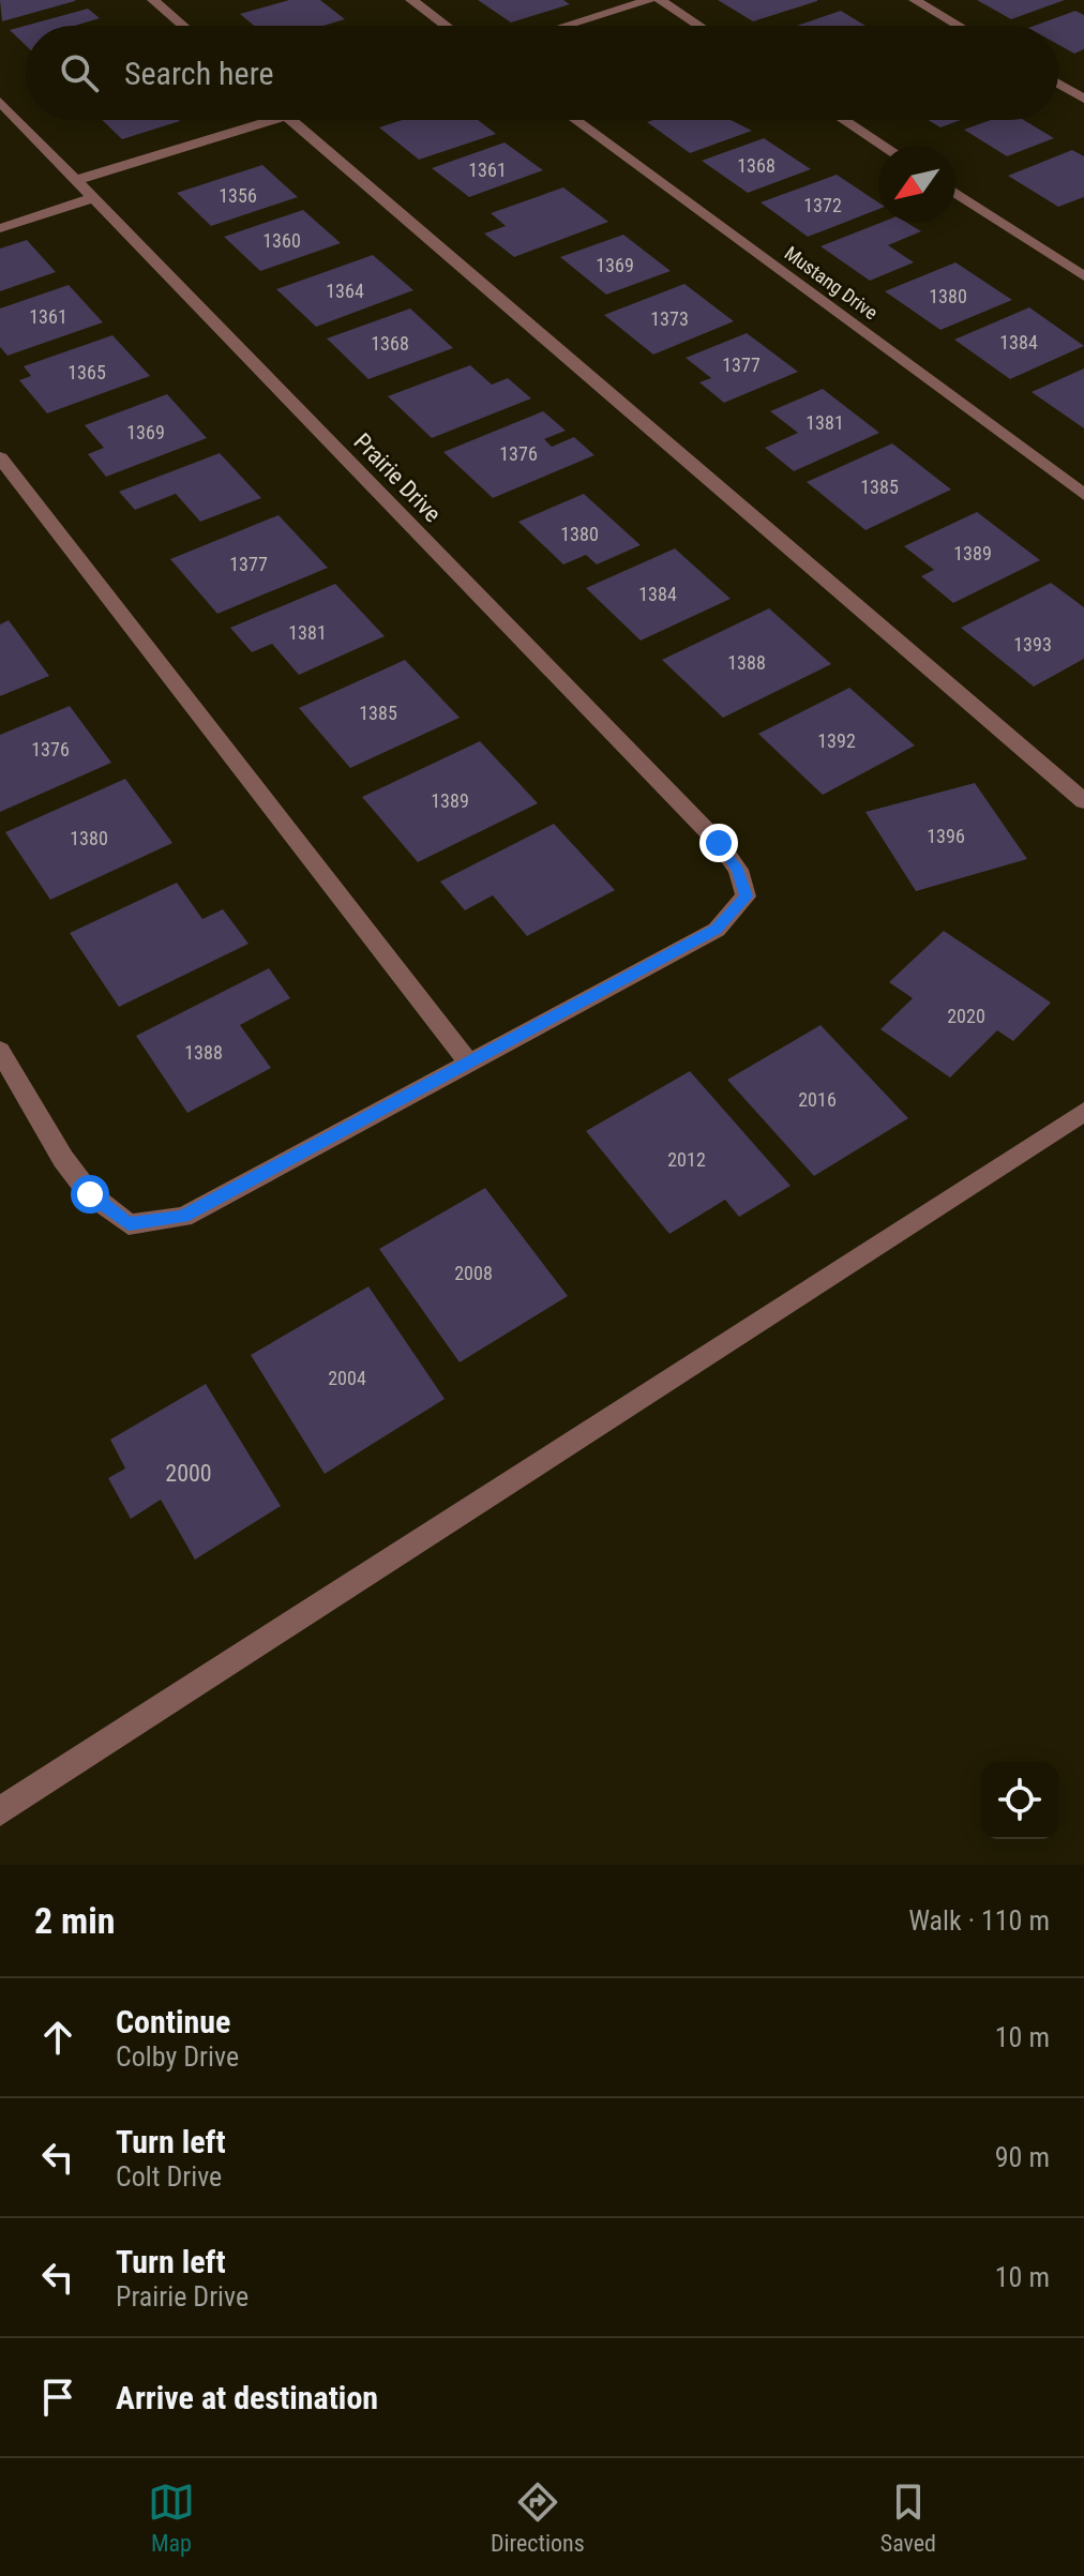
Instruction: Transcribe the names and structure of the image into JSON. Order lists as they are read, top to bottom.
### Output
{
  "streets": {
    "street": ["Mustang Drive", "Prairie Drive"]
  },
  "house_numbers": [
    "1368",
    "1361",
    "1356",
    "1372",
    "1360",
    "1369",
    "1364",
    "1380",
    "1361",
    "1373",
    "1384",
    "1368",
    "1377",
    "1365",
    "1381",
    "1369",
    "1376",
    "1385",
    "1380",
    "1389",
    "1377",
    "1384",
    "1381",
    "1393",
    "1388",
    "1385",
    "1392",
    "1376",
    "1389",
    "1396",
    "1380",
    "2020",
    "1388",
    "2016",
    "2012",
    "2008",
    "2004",
    "2000"
  ],
  "north": "bottom left",
  "page": {
    "search": "Search here",
    "heading": ["2 min", "Walk · 110 m"],
    "list": [
      ["Continue", "Colby Drive", "10 m"],
      ["Turn left", "Colt Drive", "90 m"],
      ["Turn left", "Prairie Drive", "10 m"],
      "Arrive at destination"
    ],
    "nav": ["Map", "Directions", "Saved"]
  }
}
